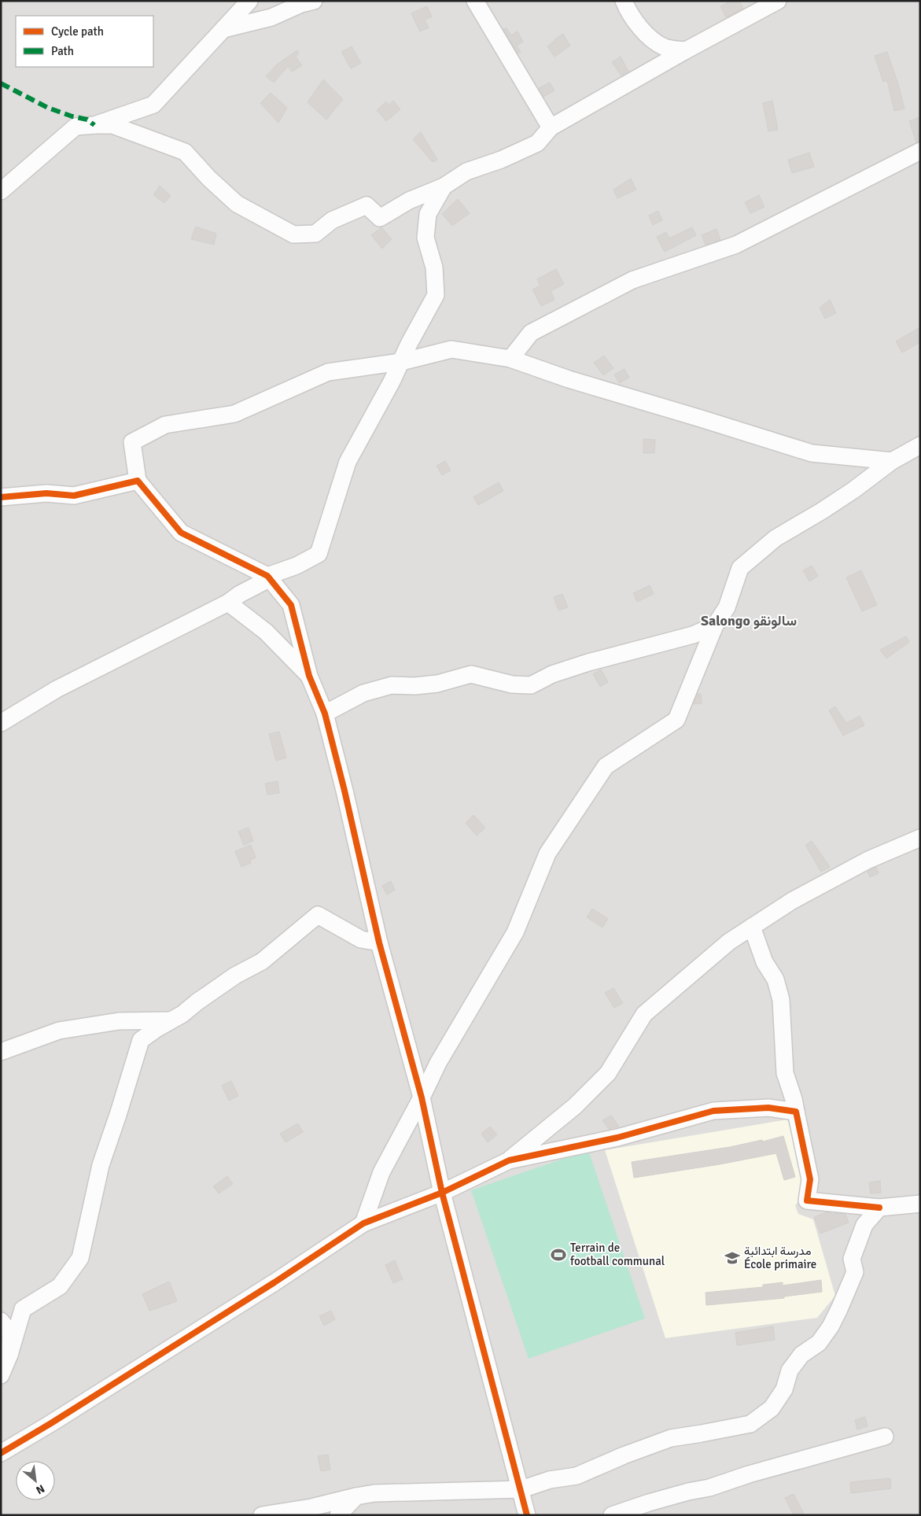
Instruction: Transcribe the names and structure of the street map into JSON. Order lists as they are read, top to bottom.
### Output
{
  "districts": ["Salongo سالونقو"],
  "places": {
    "sports": ["Terrain de football communal"],
    "school or university": ["مدرسة ابتدائية École primaire"]
  },
  "legend": ["Cycle path", "Path"],
  "north": "bottom right"
}
